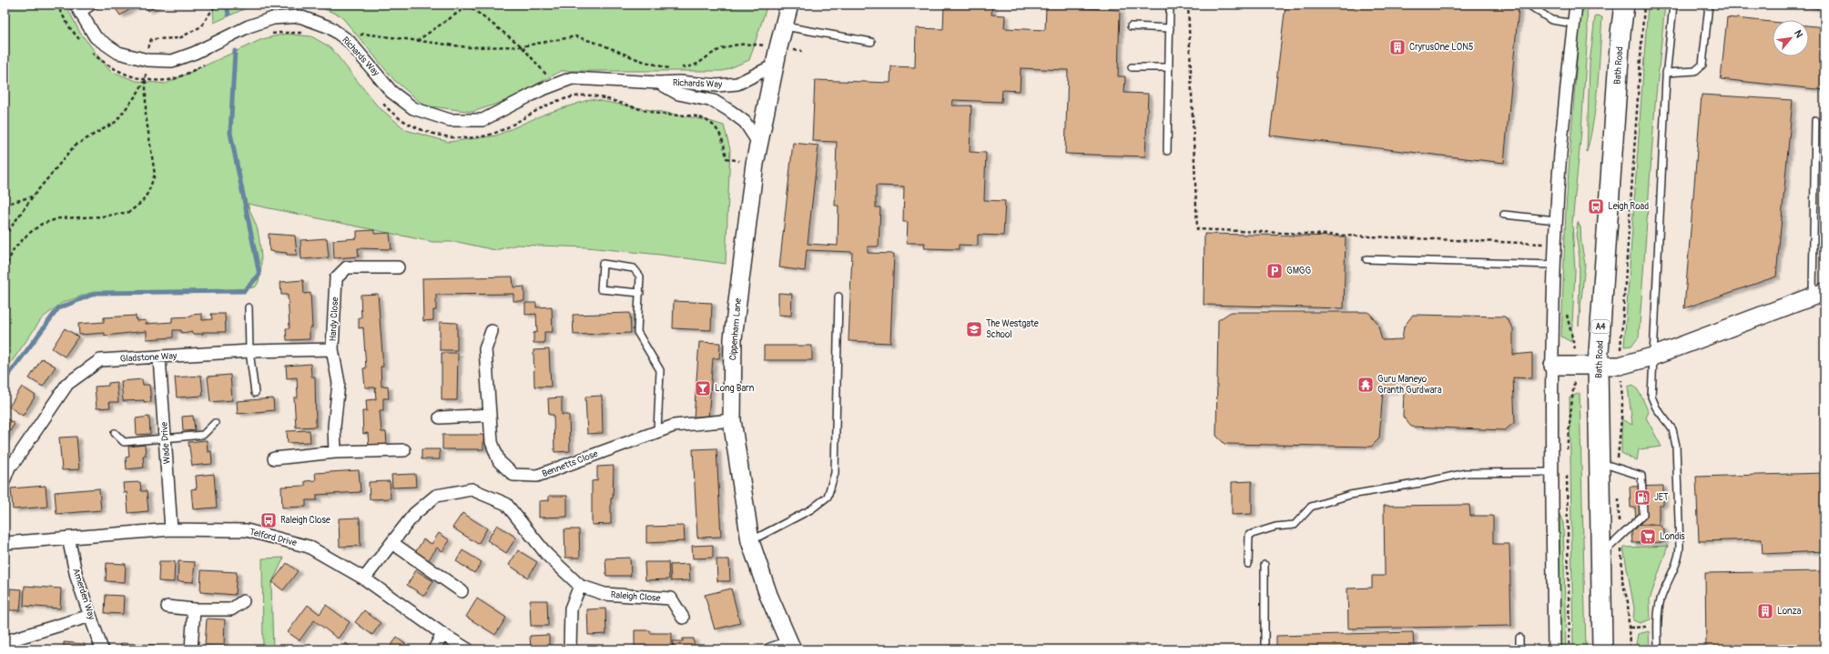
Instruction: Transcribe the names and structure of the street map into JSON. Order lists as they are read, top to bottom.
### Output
{
  "streets": {
    "main road": ["Bath Road", "A4"],
    "street": [
      "Richards Way",
      "Hardy Close",
      "Cippenham Lane",
      "Gladstone Way",
      "Wade Drive",
      "Bennetts Close",
      "Telford Drive",
      "Amerden Way",
      "Raleigh Close"
    ]
  },
  "crossings": [
    ["Richards Way", "Cippenham Lane"],
    ["Hardy Close", "Gladstone Way"],
    ["Cippenham Lane", "Bennetts Close"],
    ["Gladstone Way", "Wade Drive"],
    ["Wade Drive", "Telford Drive"],
    ["Telford Drive", "Amerden Way"],
    ["Telford Drive", "Raleigh Close"]
  ],
  "places": {
    "building": ["CryrusOne LON5", "Lonza"],
    "bus stop": ["Leigh Road", "Raleigh Close"],
    "parking": ["GMGG"],
    "school or university": ["The Westgate School"],
    "temple": ["Guru Maneyo Granth Gurdwara"],
    "bar": ["Long Barn"],
    "fuel station": ["JET"],
    "supermarket": ["Londis"]
  },
  "north": "top right"
}
